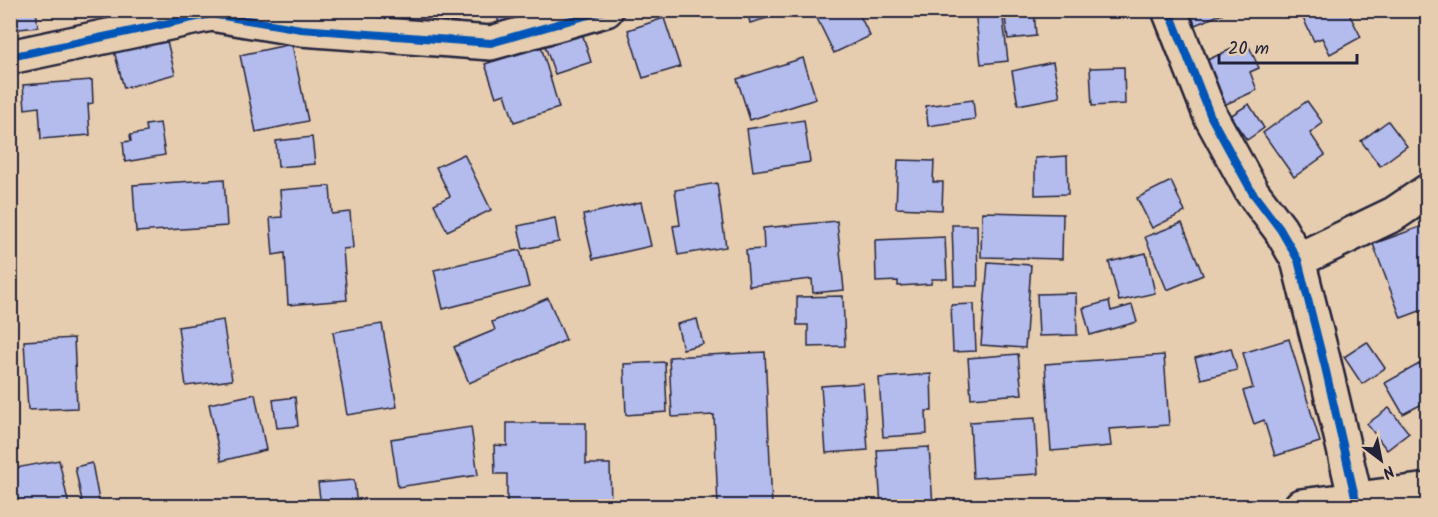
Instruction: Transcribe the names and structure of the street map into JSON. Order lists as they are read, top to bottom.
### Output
{
  "scale_bar": "20 m",
  "north": "bottom right"
}
